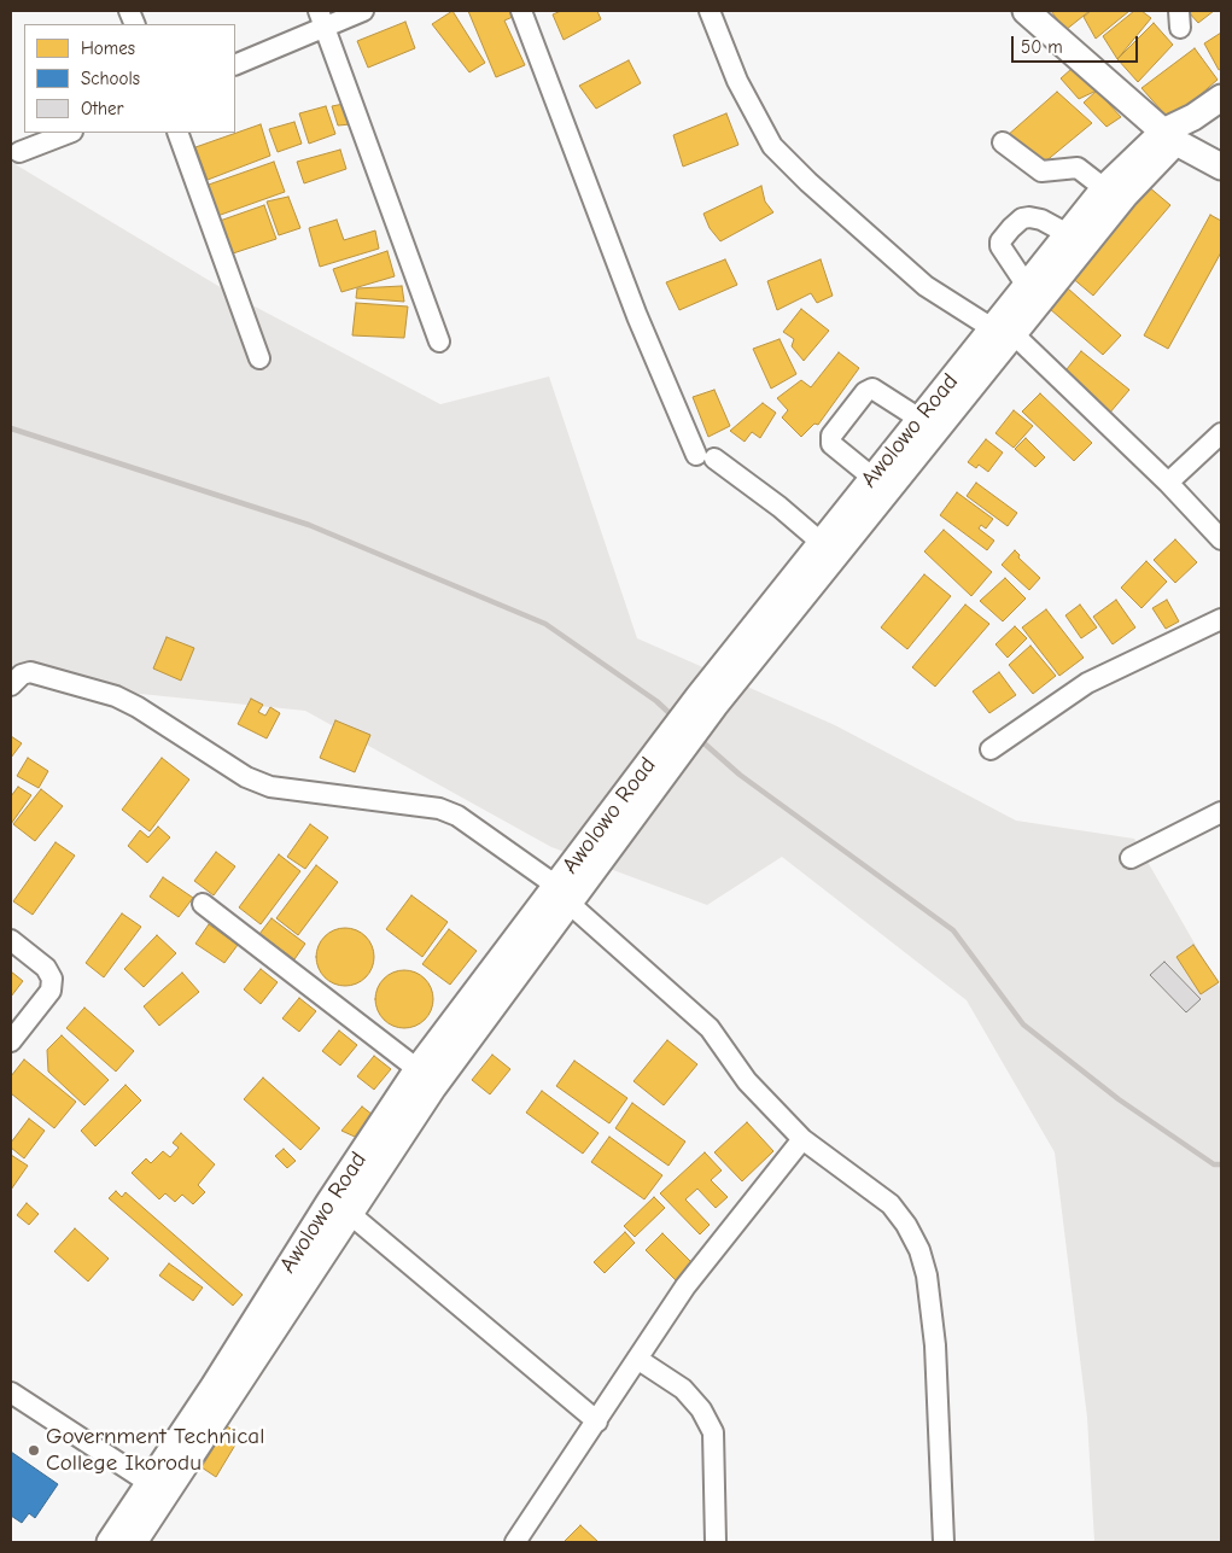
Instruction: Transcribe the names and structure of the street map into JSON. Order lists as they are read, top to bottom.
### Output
{
  "streets": {
    "main road": ["Awolowo Road"]
  },
  "places": ["Government Technical College Ikorodu"],
  "legend": ["Homes", "Schools", "Other"],
  "scale_bar": "50 m"
}
